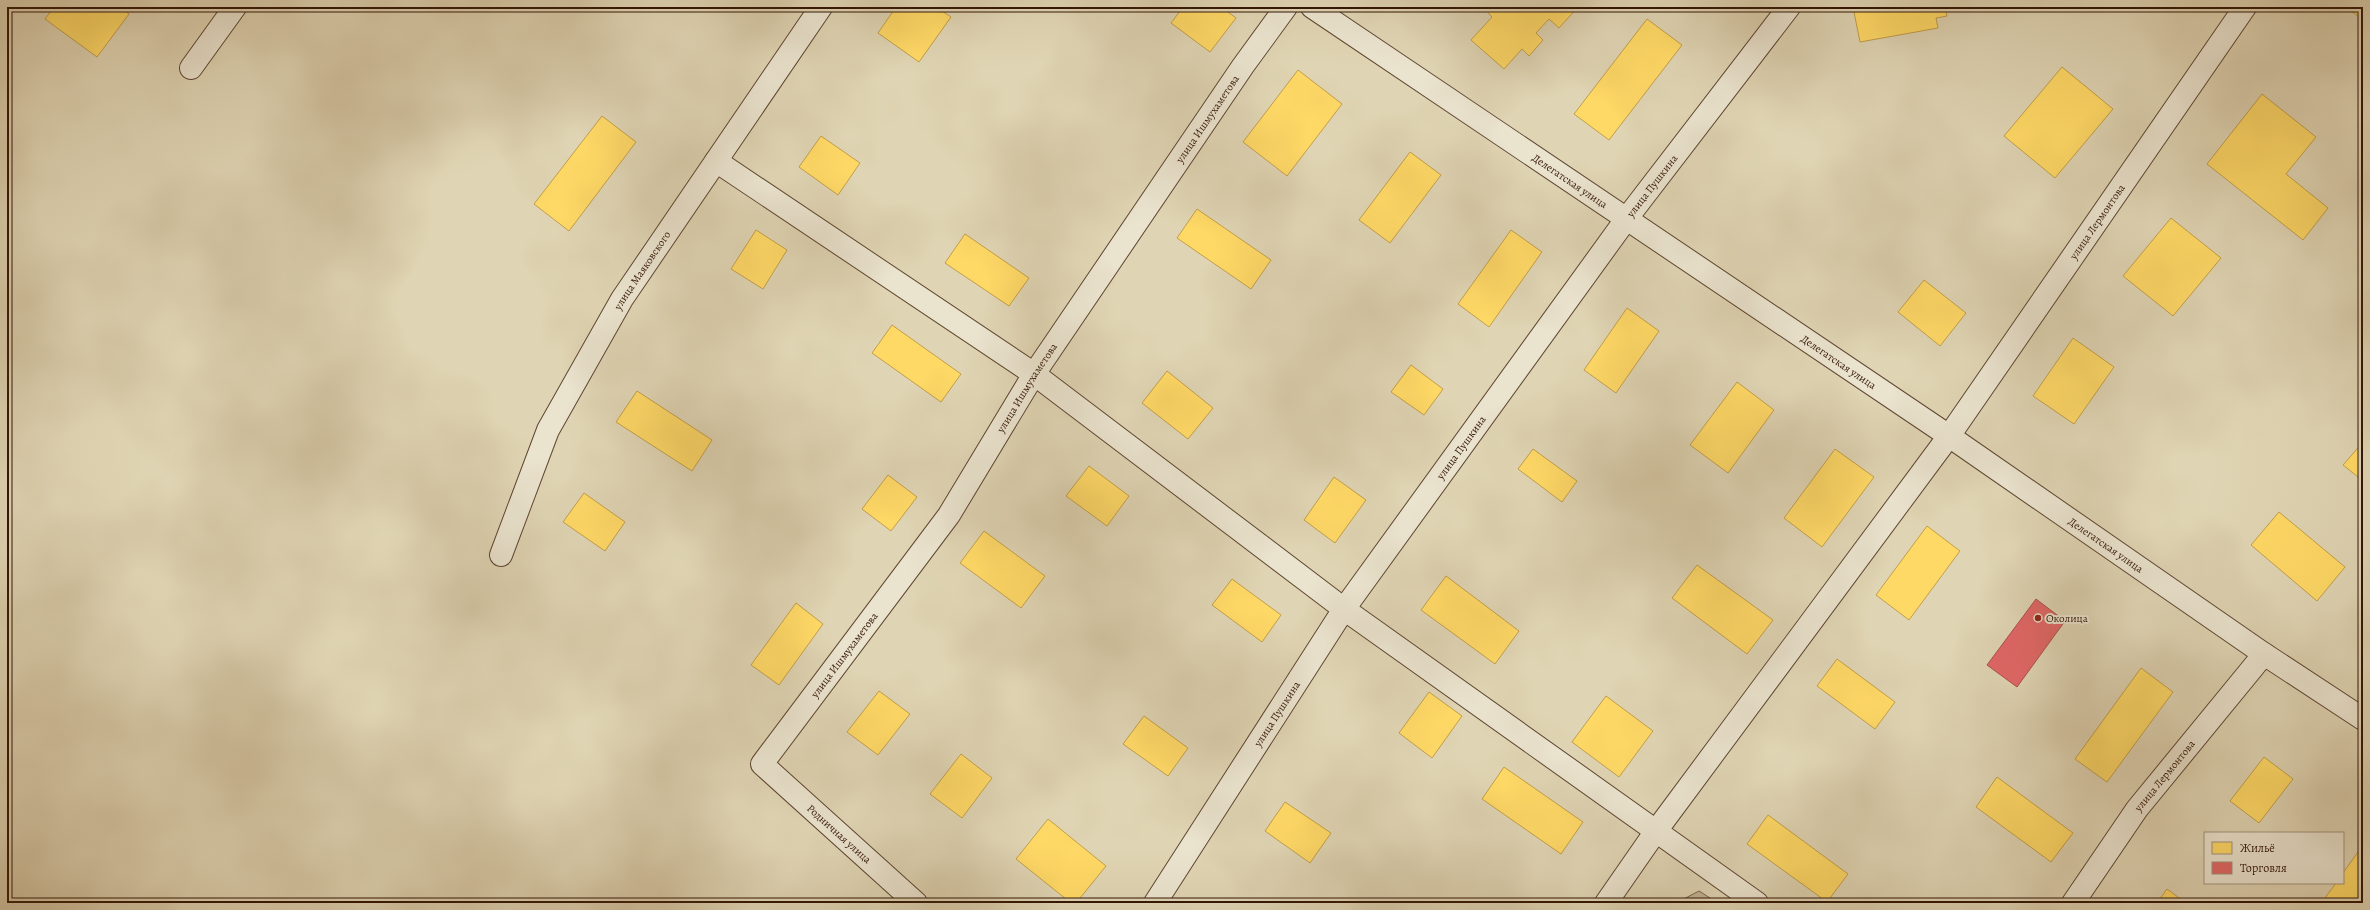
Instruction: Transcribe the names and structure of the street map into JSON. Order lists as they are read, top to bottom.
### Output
{
  "streets": {
    "street": [
      "улица Ишмухаметова",
      "Делегатская улица",
      "улица Пушкина",
      "улица Лермонтова",
      "улица Маяковского",
      "Родничная улица"
    ]
  },
  "crossings": [
    ["улица Ишмухаметова", "Родничная улица"],
    ["Делегатская улица", "улица Пушкина"],
    ["Делегатская улица", "улица Лермонтова"]
  ],
  "places": ["Околица"],
  "legend": ["Жильё", "Торговля"]
}
